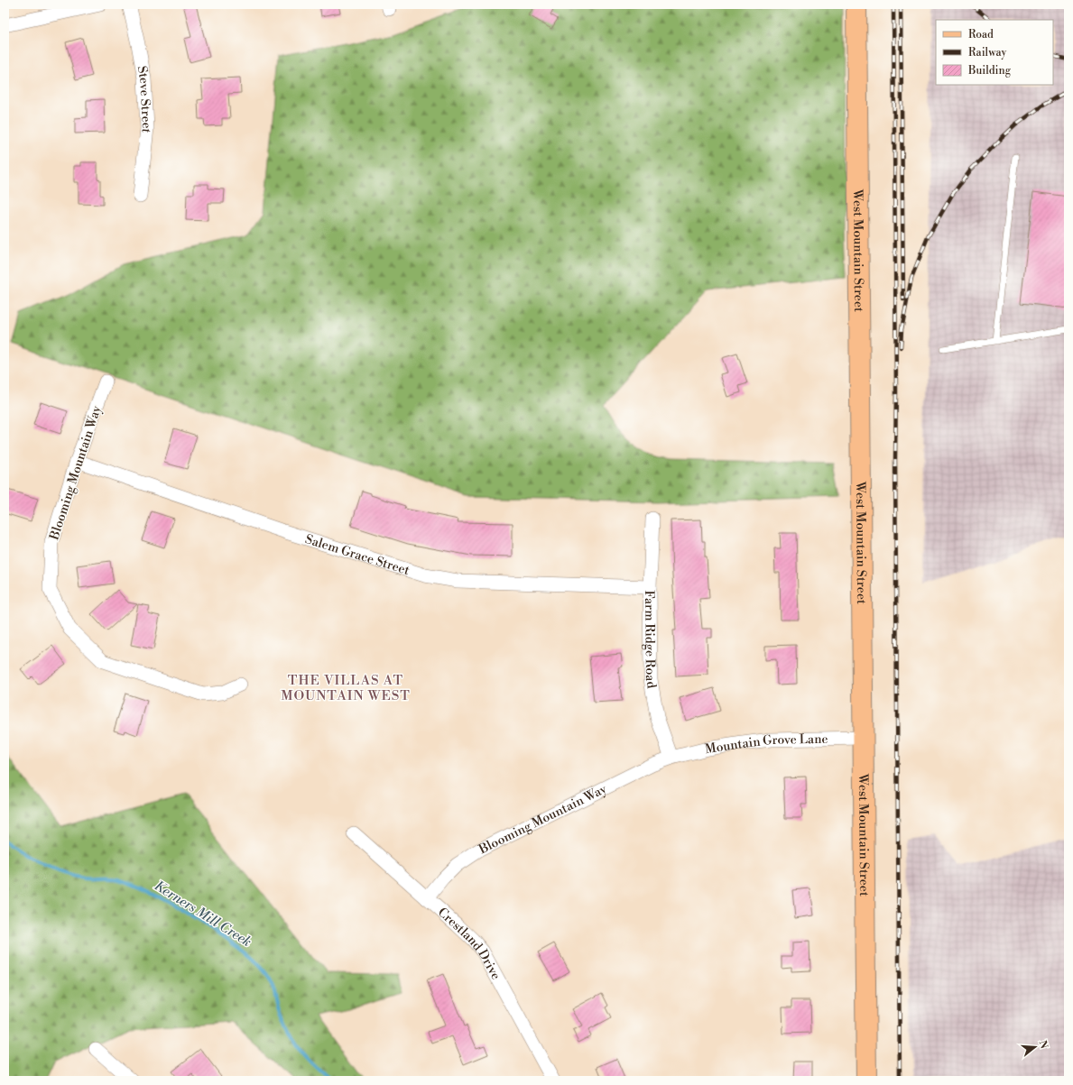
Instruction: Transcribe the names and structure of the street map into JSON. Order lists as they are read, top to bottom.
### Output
{
  "streets": {
    "main road": ["West Mountain Street"],
    "street": [
      "Steve Street",
      "Blooming Mountain Way",
      "Salem Grace Street",
      "Farm Ridge Road",
      "Mountain Grove Lane",
      "Crestland Drive"
    ]
  },
  "crossings": [
    ["West Mountain Street", "Mountain Grove Lane"],
    ["Blooming Mountain Way", "Salem Grace Street"],
    ["Blooming Mountain Way", "Farm Ridge Road"],
    ["Blooming Mountain Way", "Mountain Grove Lane"],
    ["Blooming Mountain Way", "Crestland Drive"],
    ["Salem Grace Street", "Farm Ridge Road"],
    ["Farm Ridge Road", "Mountain Grove Lane"]
  ],
  "districts": ["THE VILLAS AT MOUNTAIN WEST"],
  "water": ["Kerners Mill Creek"],
  "legend": ["Road", "Railway", "Building"],
  "north": "right"
}
